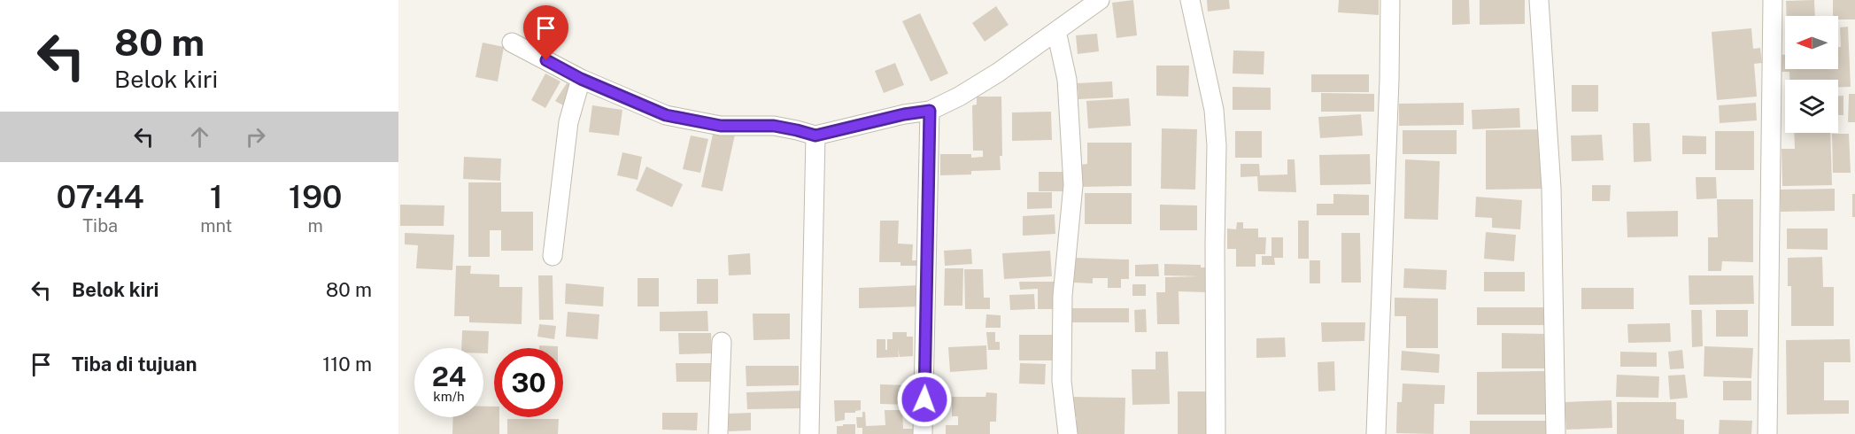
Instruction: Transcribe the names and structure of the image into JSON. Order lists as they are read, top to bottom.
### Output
{
  "north": "left",
  "page": {
    "turn": ["80 m", "Belok kiri"],
    "eta": [
      "07:44",
      "Tiba",
      "1",
      "mnt",
      "190",
      "m"
    ],
    "list": [
      {
        "name": "Belok kiri",
        "value": "80 m"
      },
      {
        "name": "Tiba di tujuan",
        "value": "110 m"
      }
    ],
    "speed": "24 km/h",
    "limit": "30"
  }
}
